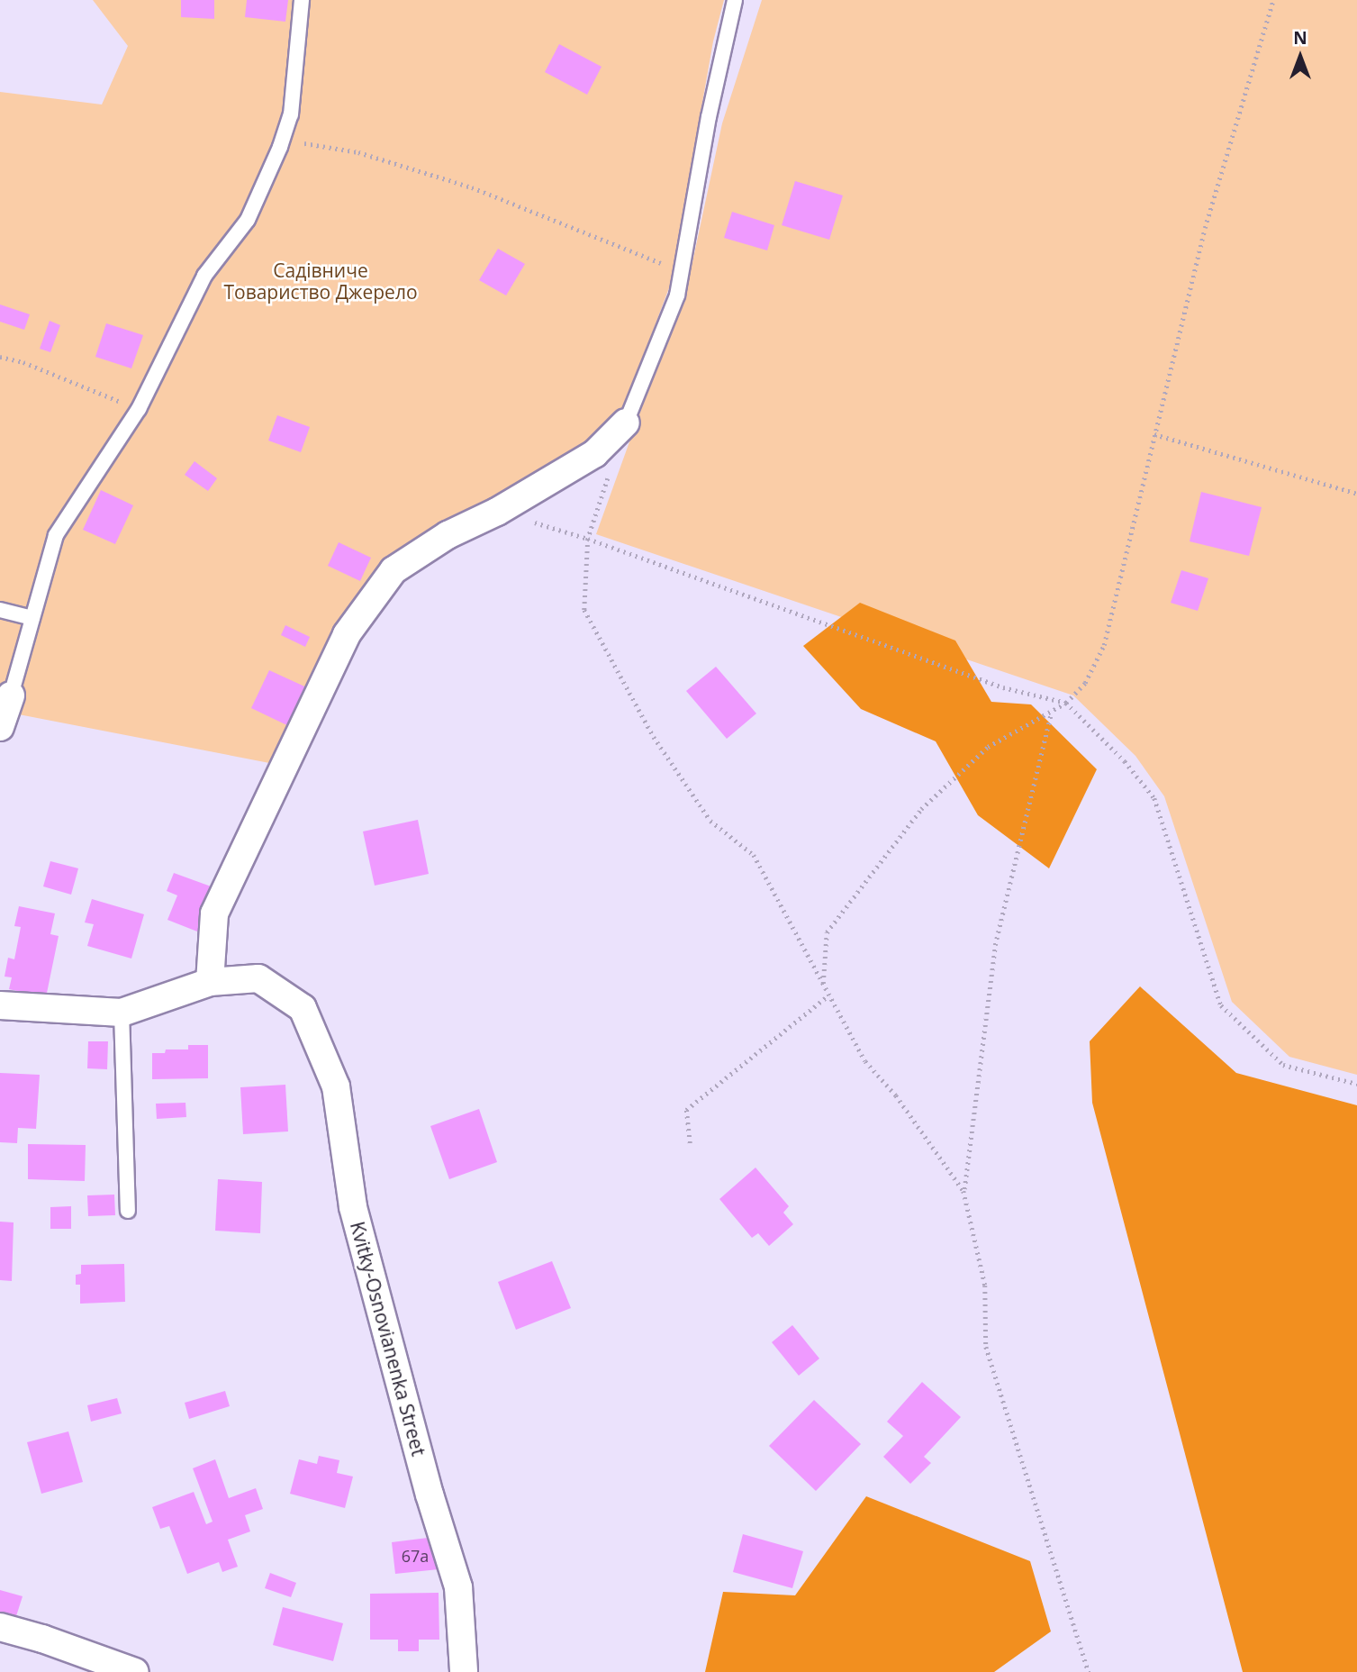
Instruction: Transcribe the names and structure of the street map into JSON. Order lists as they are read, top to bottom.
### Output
{
  "streets": {
    "street": ["Kvitky-Osnovianenka Street"]
  },
  "parks": ["Садівниче Товариство Джерело"],
  "house_numbers": ["67а"],
  "north": "top"
}
